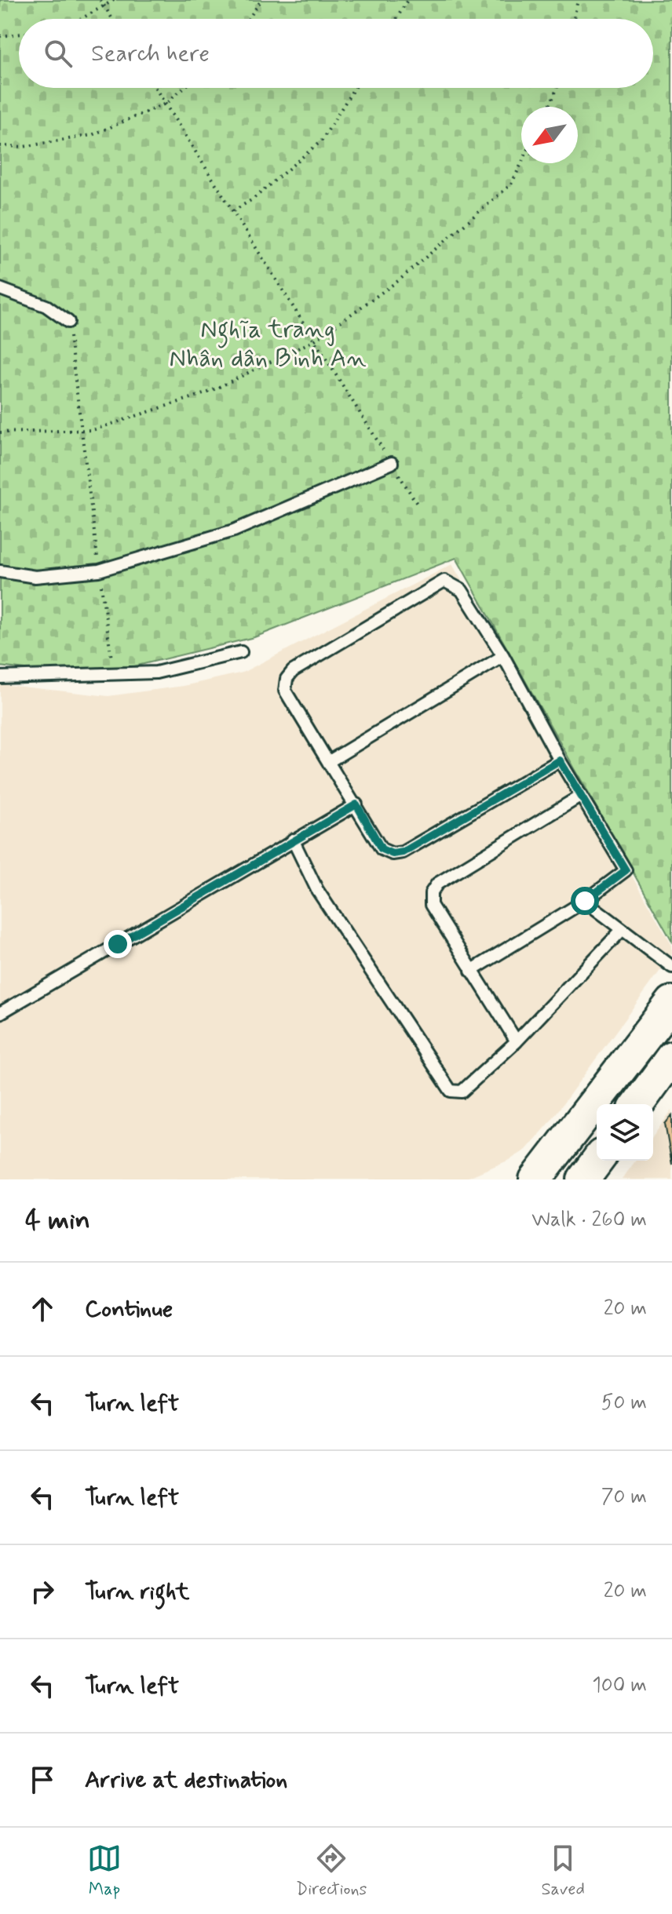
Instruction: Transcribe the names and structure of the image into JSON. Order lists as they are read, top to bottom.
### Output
{
  "parks": ["Nghĩa trang Nhân dân Bình An"],
  "north": "bottom left",
  "page": {
    "search": "Search here",
    "heading": ["4 min", "Walk · 260 m"],
    "list": [
      ["Continue", "20 m"],
      ["Turn left", "50 m"],
      ["Turn left", "70 m"],
      ["Turn right", "20 m"],
      ["Turn left", "100 m"],
      "Arrive at destination"
    ],
    "nav": ["Map", "Directions", "Saved"]
  }
}
